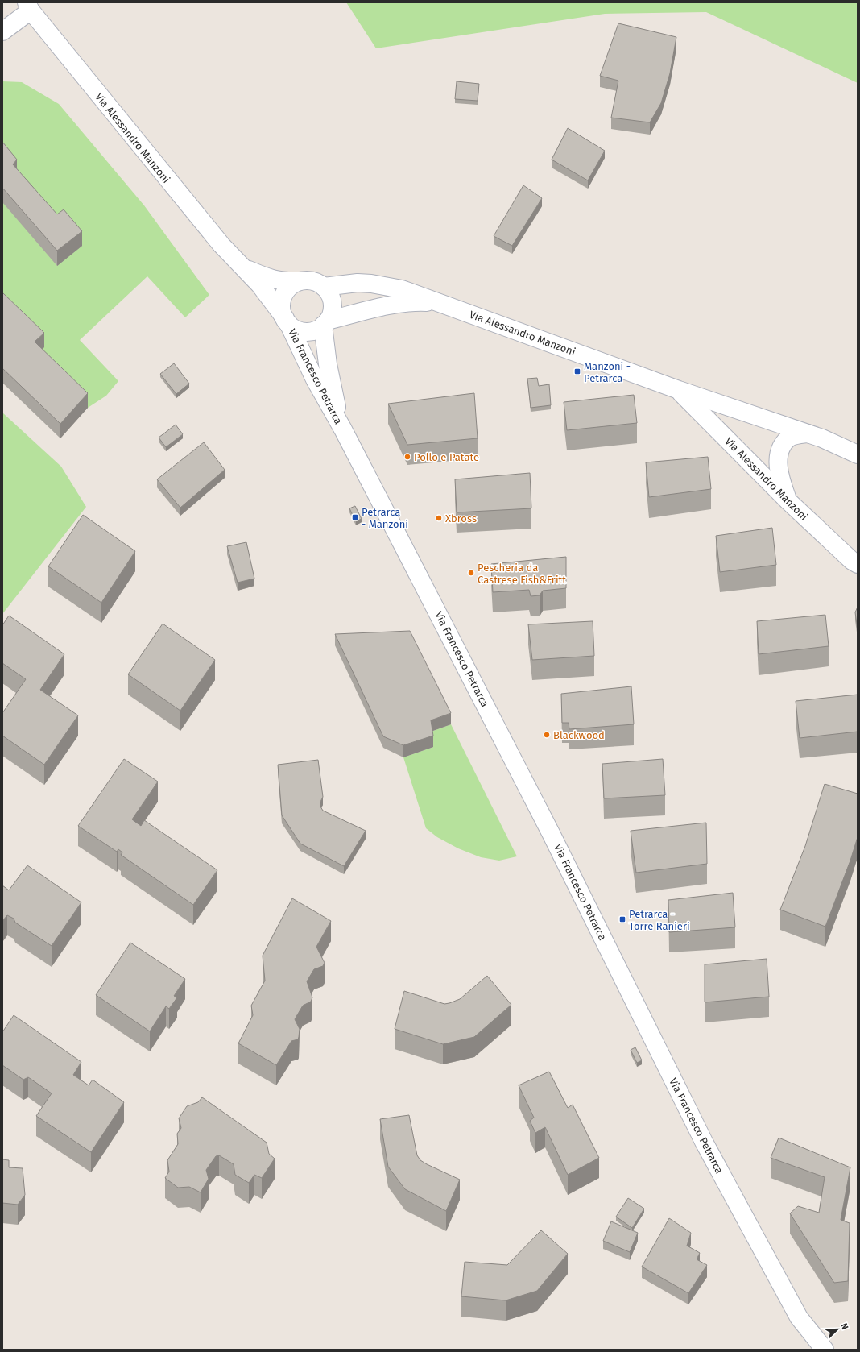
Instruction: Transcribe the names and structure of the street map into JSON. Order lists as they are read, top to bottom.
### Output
{
  "streets": {
    "street": ["Via Alessandro Manzoni", "Via Francesco Petrarca"]
  },
  "crossings": [
    ["Via Alessandro Manzoni", "Via Francesco Petrarca"]
  ],
  "places": {
    "transit": ["Manzoni - Petrarca", "Petrarca - Manzoni", "Petrarca - Torre Ranieri"],
    "other": [
      "Pollo e Patate",
      "Xbross",
      "Pescheria da Castrese Fish&Fritt",
      "Blackwood"
    ]
  },
  "north": "top right"
}
